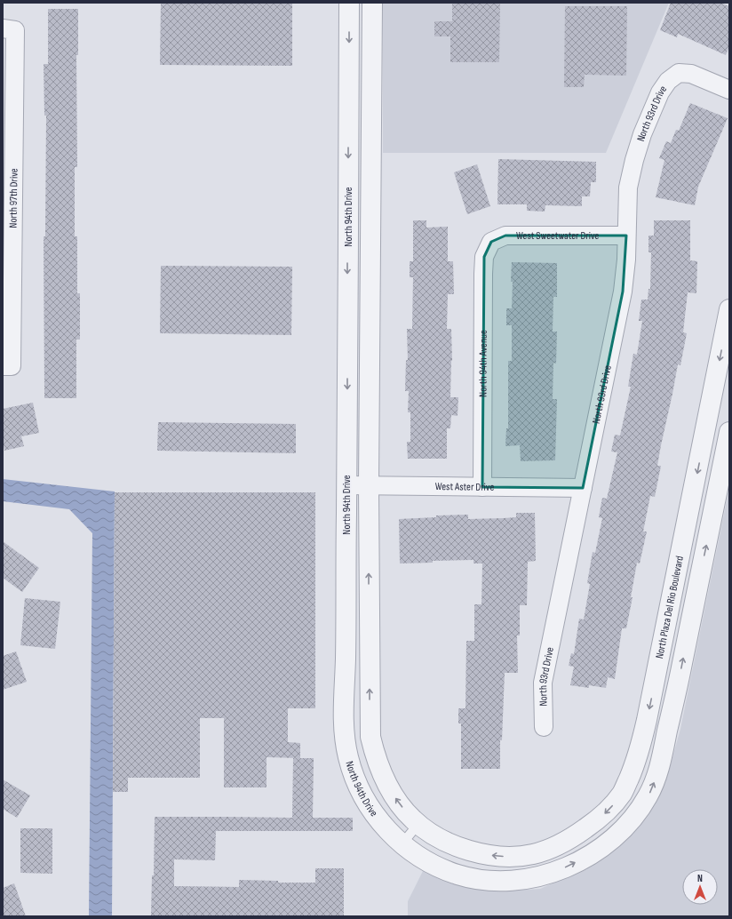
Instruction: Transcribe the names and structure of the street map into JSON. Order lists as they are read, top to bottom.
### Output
{
  "streets": {
    "street": [
      "North 93rd Drive",
      "North 97th Drive",
      "North 94th Drive",
      "West Sweetwater Drive",
      "North 94th Avenue",
      "West Aster Drive",
      "North Plaza Del Rio Boulevard"
    ]
  },
  "crossings": [
    ["North 93rd Drive", "West Sweetwater Drive"],
    ["North 93rd Drive", "West Aster Drive"],
    ["North 94th Drive", "West Aster Drive"],
    ["North 94th Drive", "North Plaza Del Rio Boulevard"],
    ["West Sweetwater Drive", "North 94th Avenue"],
    ["North 94th Avenue", "West Aster Drive"]
  ],
  "north": "top"
}
